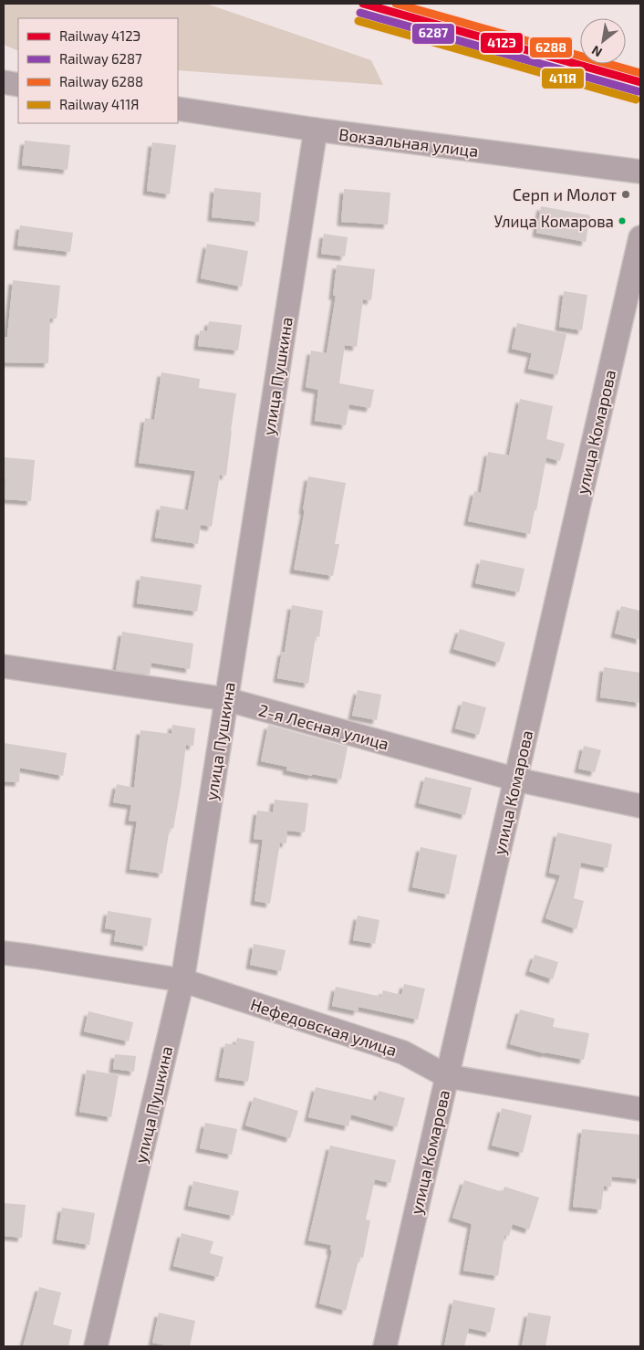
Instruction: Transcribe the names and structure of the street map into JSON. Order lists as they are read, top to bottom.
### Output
{
  "streets": {
    "street": [
      "Вокзальная улица",
      "улица Пушкина",
      "улица Комарова",
      "2-я Лесная улица",
      "Нефедовская улица"
    ]
  },
  "crossings": [
    ["Вокзальная улица", "улица Пушкина"],
    ["улица Пушкина", "2-я Лесная улица"],
    ["улица Пушкина", "Нефедовская улица"],
    ["улица Комарова", "2-я Лесная улица"],
    ["улица Комарова", "Нефедовская улица"]
  ],
  "places": ["Серп и Молот", "Улица Комарова"],
  "lines": [
    "rail line 412Э",
    "rail line 6288",
    "rail line 6287",
    "rail line 411Я"
  ],
  "legend": [
    "Railway 412Э",
    "Railway 6287",
    "Railway 6288",
    "Railway 411Я"
  ],
  "north": "bottom left"
}
